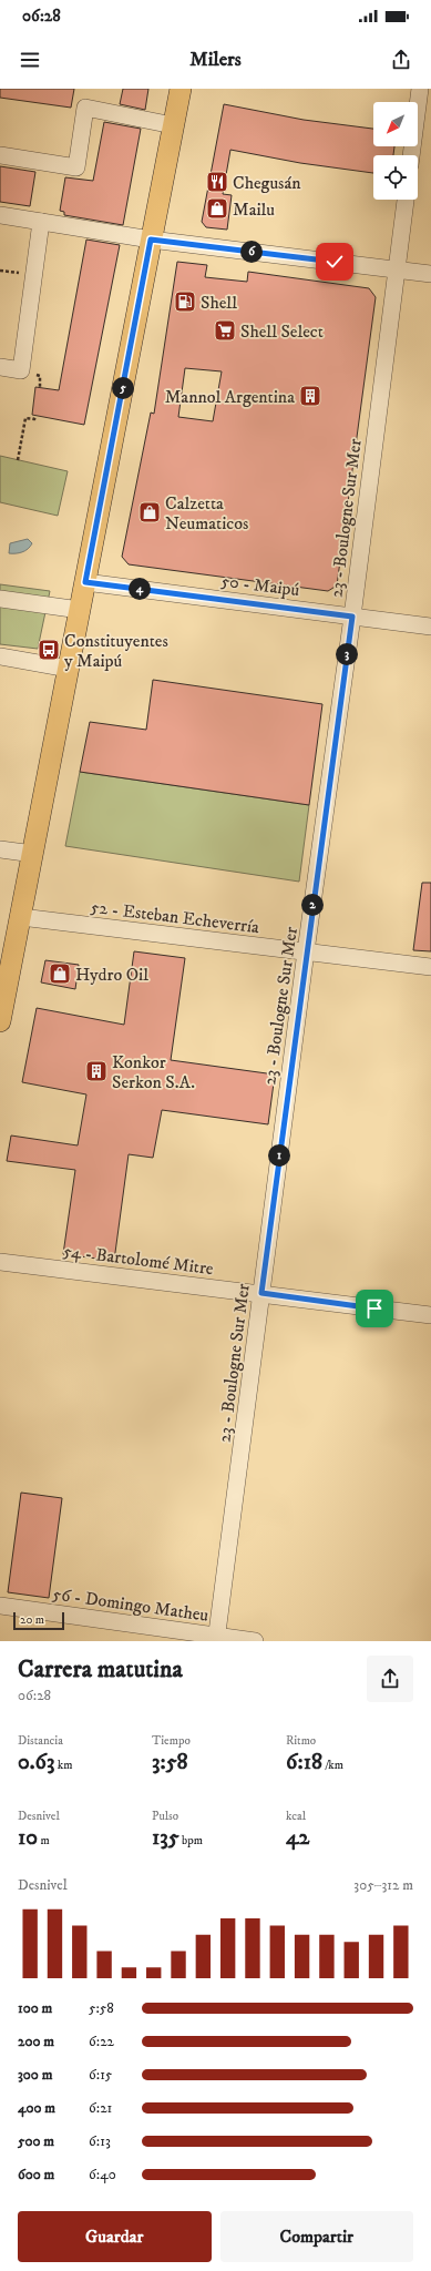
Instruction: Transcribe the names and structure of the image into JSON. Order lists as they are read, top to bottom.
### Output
{
  "streets": {
    "street": [
      "23 - Boulogne Sur Mer",
      "50 - Maipú",
      "52 - Esteban Echeverría",
      "54 - Bartolomé Mitre",
      "56 - Domingo Matheu"
    ]
  },
  "crossings": [
    ["23 - Boulogne Sur Mer", "50 - Maipú"],
    ["23 - Boulogne Sur Mer", "52 - Esteban Echeverría"],
    ["23 - Boulogne Sur Mer", "54 - Bartolomé Mitre"],
    ["23 - Boulogne Sur Mer", "56 - Domingo Matheu"]
  ],
  "places": {
    "restaurant": ["Chegusán"],
    "shop": ["Mailu", "Calzetta Neumaticos", "Hydro Oil"],
    "fuel station": ["Shell"],
    "supermarket": ["Shell Select"],
    "building": ["Mannol Argentina", "Konkor Serkon S.A."],
    "bus stop": ["Constituyentes y Maipú"]
  },
  "scale_bar": "20 m",
  "north": "bottom left",
  "page": {
    "status": "06:28",
    "header": "Milers",
    "pins": [
      "6",
      "5",
      "4",
      "3",
      "2",
      "1"
    ],
    "scale": "20 m",
    "heading": ["Carrera matutina", "06:28"],
    "stats": [
      ["Distancia", "0.63 km"],
      ["Tiempo", "3:58"],
      ["Ritmo", "6:18 /km"],
      ["Desnivel", "10 m"],
      ["Pulso", "135 bpm"],
      ["kcal", "42"]
    ],
    "chart": ["Desnivel", "305–312 m"],
    "list": [
      {
        "name": "100 m",
        "note": "5:58"
      },
      {
        "name": "200 m",
        "note": "6:22"
      },
      {
        "name": "300 m",
        "note": "6:15"
      },
      {
        "name": "400 m",
        "note": "6:21"
      },
      {
        "name": "500 m",
        "note": "6:13"
      },
      {
        "name": "600 m",
        "note": "6:40"
      }
    ],
    "buttons": ["Guardar", "Compartir"]
  }
}
